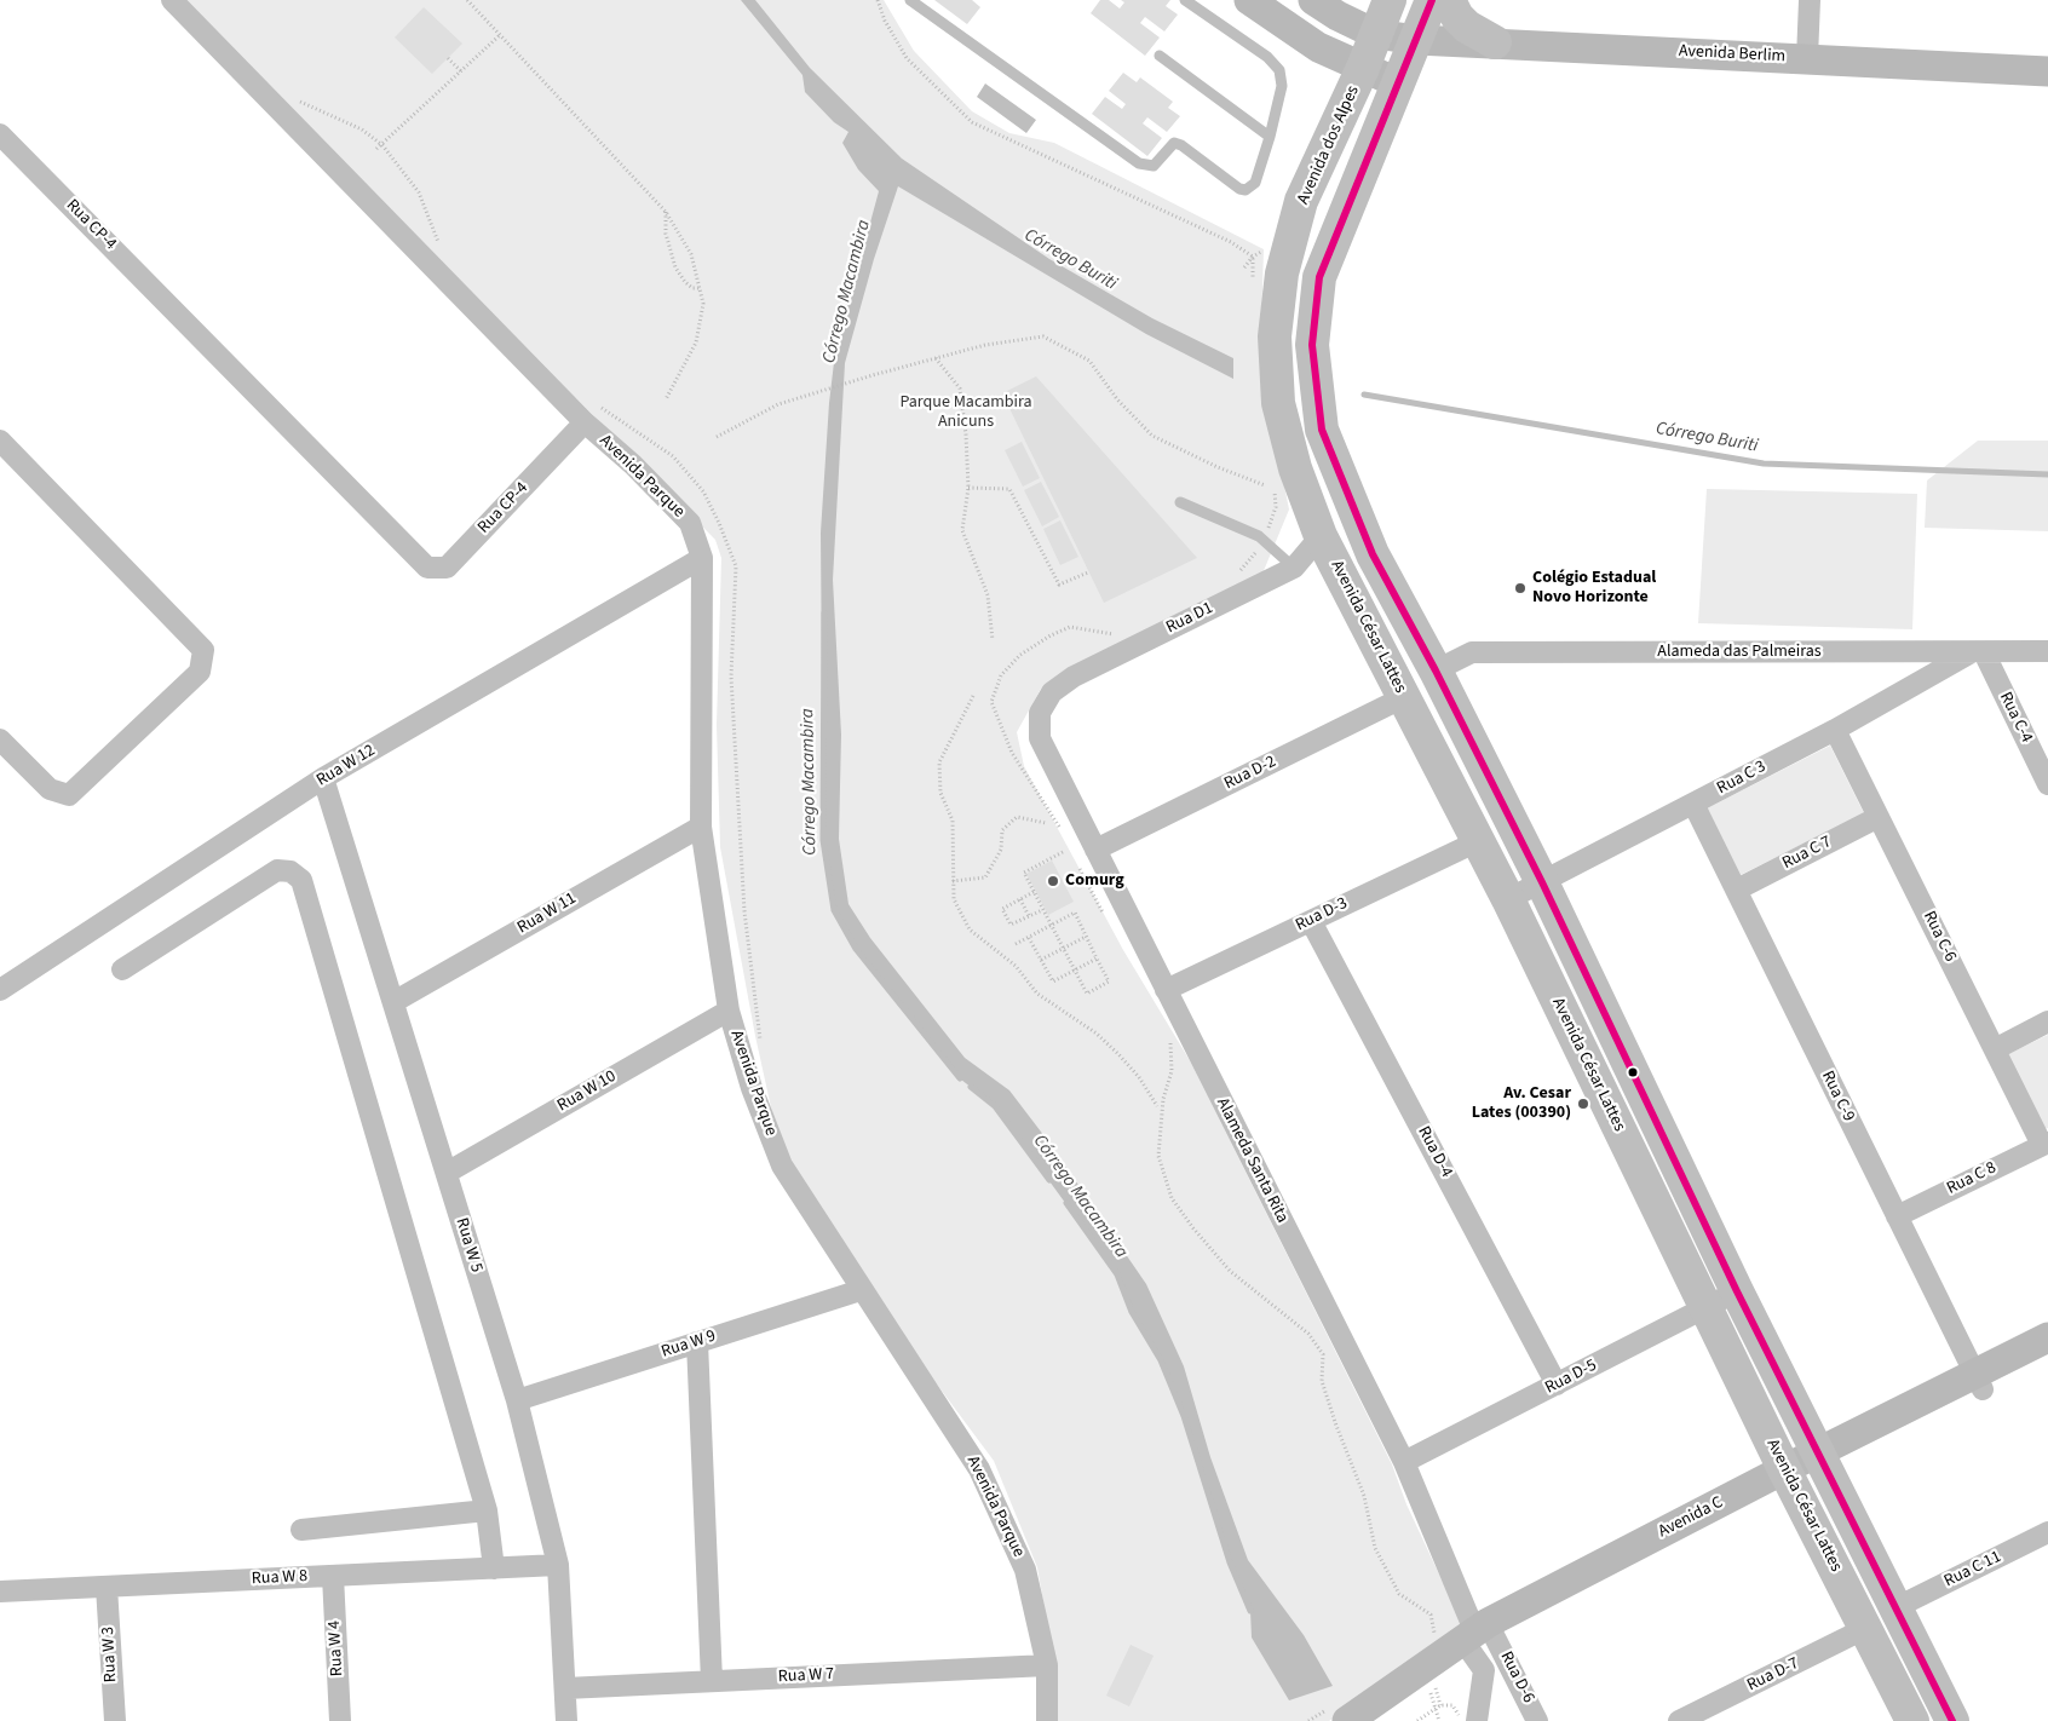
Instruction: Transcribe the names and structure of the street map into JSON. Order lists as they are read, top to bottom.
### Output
{
  "streets": {
    "main road": ["Avenida dos Alpes", "Avenida César Lattes"],
    "street": [
      "Avenida Berlim",
      "Rua CP-4",
      "Avenida Parque",
      "Rua D1",
      "Alameda das Palmeiras",
      "Rua C-4",
      "Rua W 12",
      "Rua D-2",
      "Rua C 3",
      "Rua C 7",
      "Rua W 11",
      "Rua D-3",
      "Rua C-6",
      "Rua W 10",
      "Rua C-9",
      "Rua D-4",
      "Alameda Santa Rita",
      "Rua C 8",
      "Rua W 5",
      "Rua W 9",
      "Rua D-5",
      "Avenida C",
      "Rua C 11",
      "Rua W 8",
      "Rua W 4",
      "Rua W 3",
      "Rua D-7",
      "Rua W 7",
      "Rua D-6"
    ]
  },
  "crossings": [
    ["Avenida Berlim", "Avenida dos Alpes"],
    ["Avenida dos Alpes", "Avenida César Lattes"],
    ["Rua CP-4", "Avenida Parque"],
    ["Avenida Parque", "Rua W 12"],
    ["Avenida Parque", "Rua W 11"],
    ["Avenida Parque", "Rua W 10"],
    ["Avenida Parque", "Rua W 9"],
    ["Avenida Parque", "Rua W 7"],
    ["Rua D1", "Avenida César Lattes"],
    ["Rua D1", "Alameda Santa Rita"],
    ["Avenida César Lattes", "Rua D-2"],
    ["Avenida César Lattes", "Rua C 3"],
    ["Avenida César Lattes", "Rua D-3"],
    ["Avenida César Lattes", "Rua D-5"],
    ["Avenida César Lattes", "Avenida C"],
    ["Avenida César Lattes", "Rua D-7"],
    ["Alameda das Palmeiras", "Rua C-4"],
    ["Alameda das Palmeiras", "Rua C 3"],
    ["Rua C-4", "Rua C 3"],
    ["Rua W 12", "Rua W 5"],
    ["Rua D-2", "Alameda Santa Rita"],
    ["Rua C 3", "Rua C-6"],
    ["Rua C 3", "Rua C-9"],
    ["Rua C 7", "Rua C-6"],
    ["Rua C 7", "Rua C-9"],
    ["Rua W 11", "Rua W 5"],
    ["Rua D-3", "Rua D-4"],
    ["Rua D-3", "Alameda Santa Rita"],
    ["Rua C-6", "Rua C 8"],
    ["Rua W 10", "Rua W 5"],
    ["Rua C-9", "Rua C 8"],
    ["Rua C-9", "Avenida C"],
    ["Rua D-4", "Rua D-5"],
    ["Alameda Santa Rita", "Rua D-5"],
    ["Alameda Santa Rita", "Avenida C"],
    ["Alameda Santa Rita", "Rua D-6"],
    ["Rua W 5", "Rua W 9"],
    ["Rua W 5", "Rua W 8"],
    ["Rua W 5", "Rua W 7"],
    ["Avenida C", "Rua D-6"],
    ["Rua W 8", "Rua W 4"],
    ["Rua W 8", "Rua W 3"]
  ],
  "water": ["Córrego Buriti", "Córrego Macambira"],
  "parks": ["Parque Macambira Anicuns"],
  "places": ["Colégio Estadual Novo Horizonte", "Comurg", "Av. Cesar Lates (00390)"]
}
